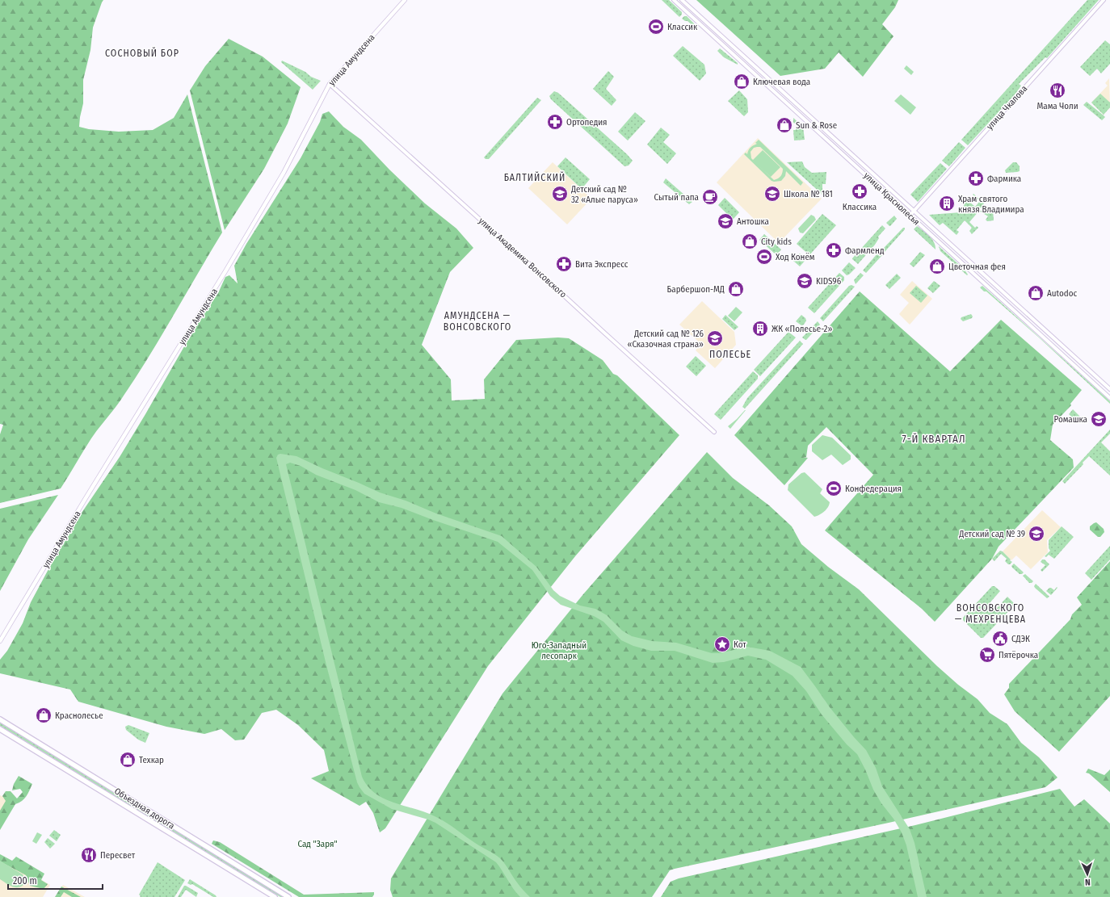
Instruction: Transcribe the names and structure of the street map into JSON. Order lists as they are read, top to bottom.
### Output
{
  "streets": {
    "main road": ["улица Амундсена", "Объездная дорога"],
    "street": ["улица Чкалова", "улица Краснолесья", "улица Академика Вонсовского"]
  },
  "crossings": [
    ["улица Амундсена", "улица Академика Вонсовского"],
    ["улица Чкалова", "улица Краснолесья"]
  ],
  "districts": [
    "СОСНОВЫЙ БОР",
    "БАЛТИЙСКИЙ",
    "АМУНДСЕНА — ВОНСОВСКОГО",
    "ПОЛЕСЬЕ",
    "7-Й КВАРТАЛ",
    "ВОНСОВСКОГО — МЕХРЕНЦЕВА"
  ],
  "parks": ["Юго-Западный лесопарк", "Сад \"Заря\""],
  "places": {
    "sports": ["Классик", "Ход Конём", "Конфедерация"],
    "shop": [
      "Ключевая вода",
      "Sun & Rose",
      "City kids",
      "Цветочная фея",
      "Барбершоп-МД",
      "Autodoc",
      "Краснолесье",
      "Техкар"
    ],
    "restaurant": ["Мама Чоли", "Пересвет"],
    "pharmacy": [
      "Ортопедия",
      "Фармика",
      "Классика",
      "Фармленд",
      "Вита Экспресс"
    ],
    "school or university": [
      "Детский сад № 32 «Алые паруса»",
      "Школа № 181",
      "Антошка",
      "KIDS96",
      "Детский сад № 126 «Сказочная страна»",
      "Ромашка",
      "Детский сад № 39"
    ],
    "cafe": ["Сытый папа"],
    "building": ["Храм святого князя Владимира", "ЖК «Полесье-2»"],
    "public building": ["СДЭК"],
    "place": ["Кот"],
    "supermarket": ["Пятёрочка"]
  },
  "scale_bar": "200 m",
  "north": "bottom"
}
